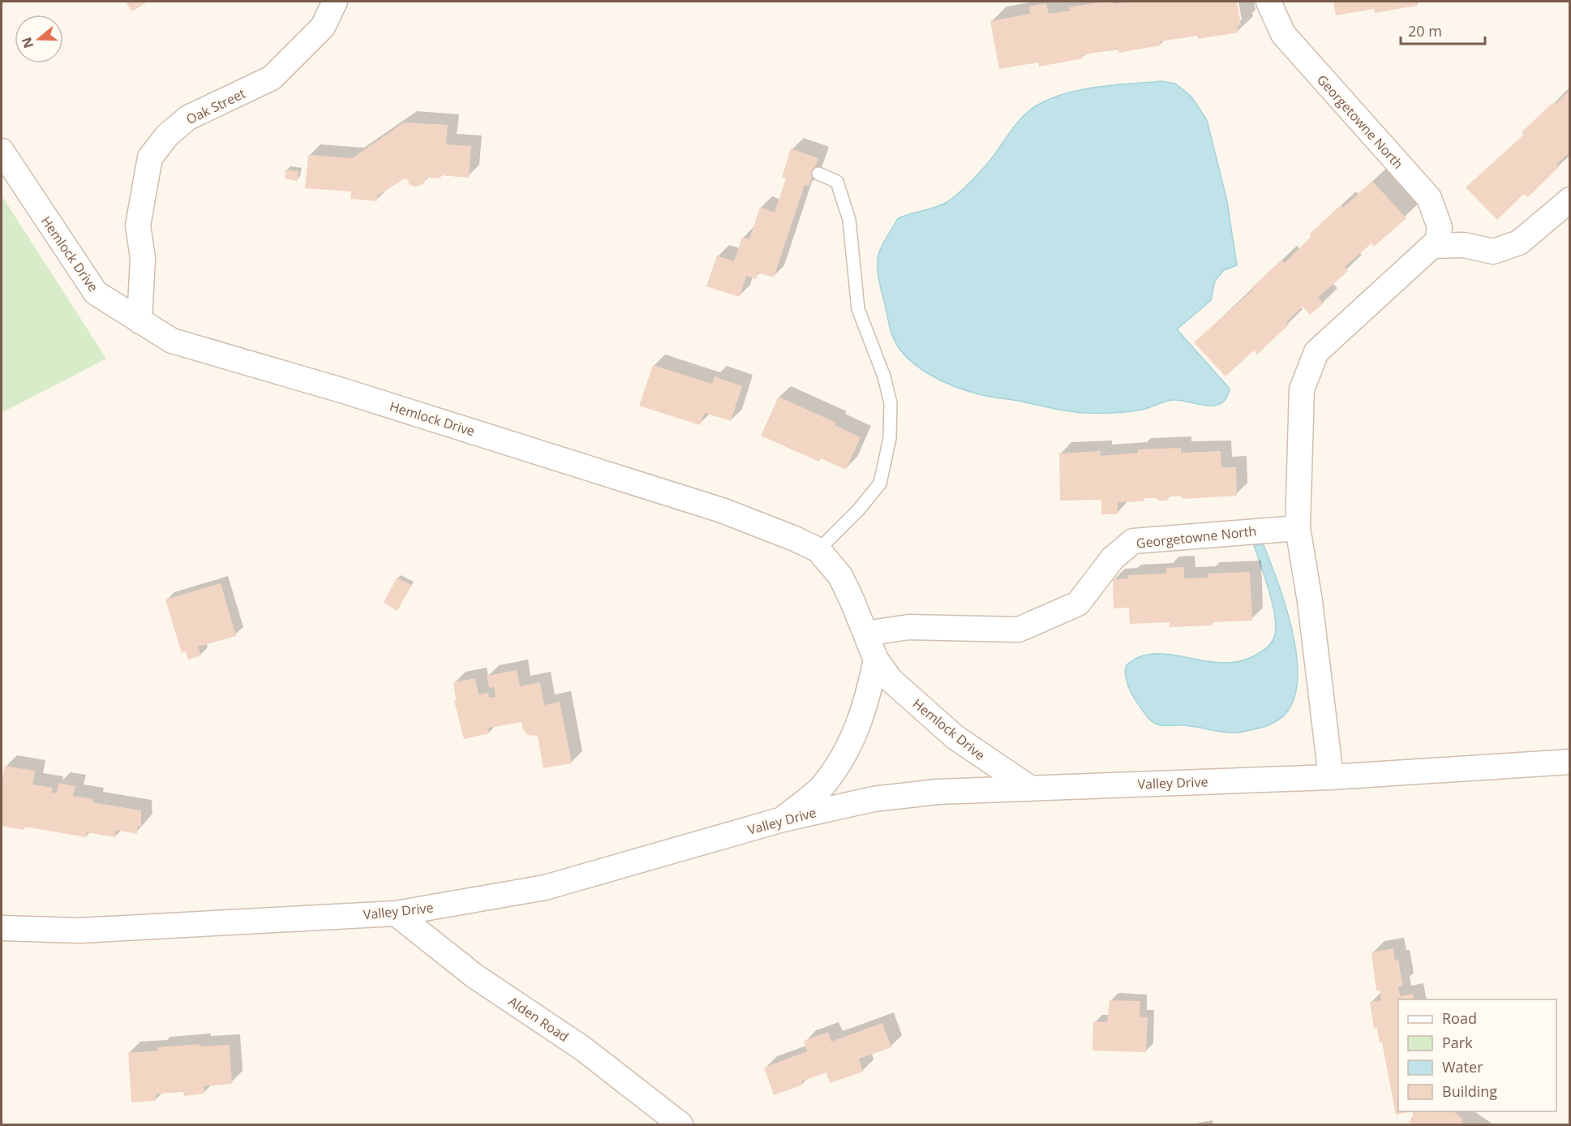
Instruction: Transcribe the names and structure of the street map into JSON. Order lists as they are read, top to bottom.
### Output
{
  "streets": {
    "street": [
      "Oak Street",
      "Georgetowne North",
      "Hemlock Drive",
      "Valley Drive",
      "Alden Road"
    ]
  },
  "crossings": [
    ["Oak Street", "Hemlock Drive"],
    ["Georgetowne North", "Hemlock Drive"],
    ["Hemlock Drive", "Valley Drive"],
    ["Valley Drive", "Alden Road"]
  ],
  "legend": [
    "Road",
    "Park",
    "Water",
    "Building"
  ],
  "scale_bar": "20 m",
  "north": "left"
}
